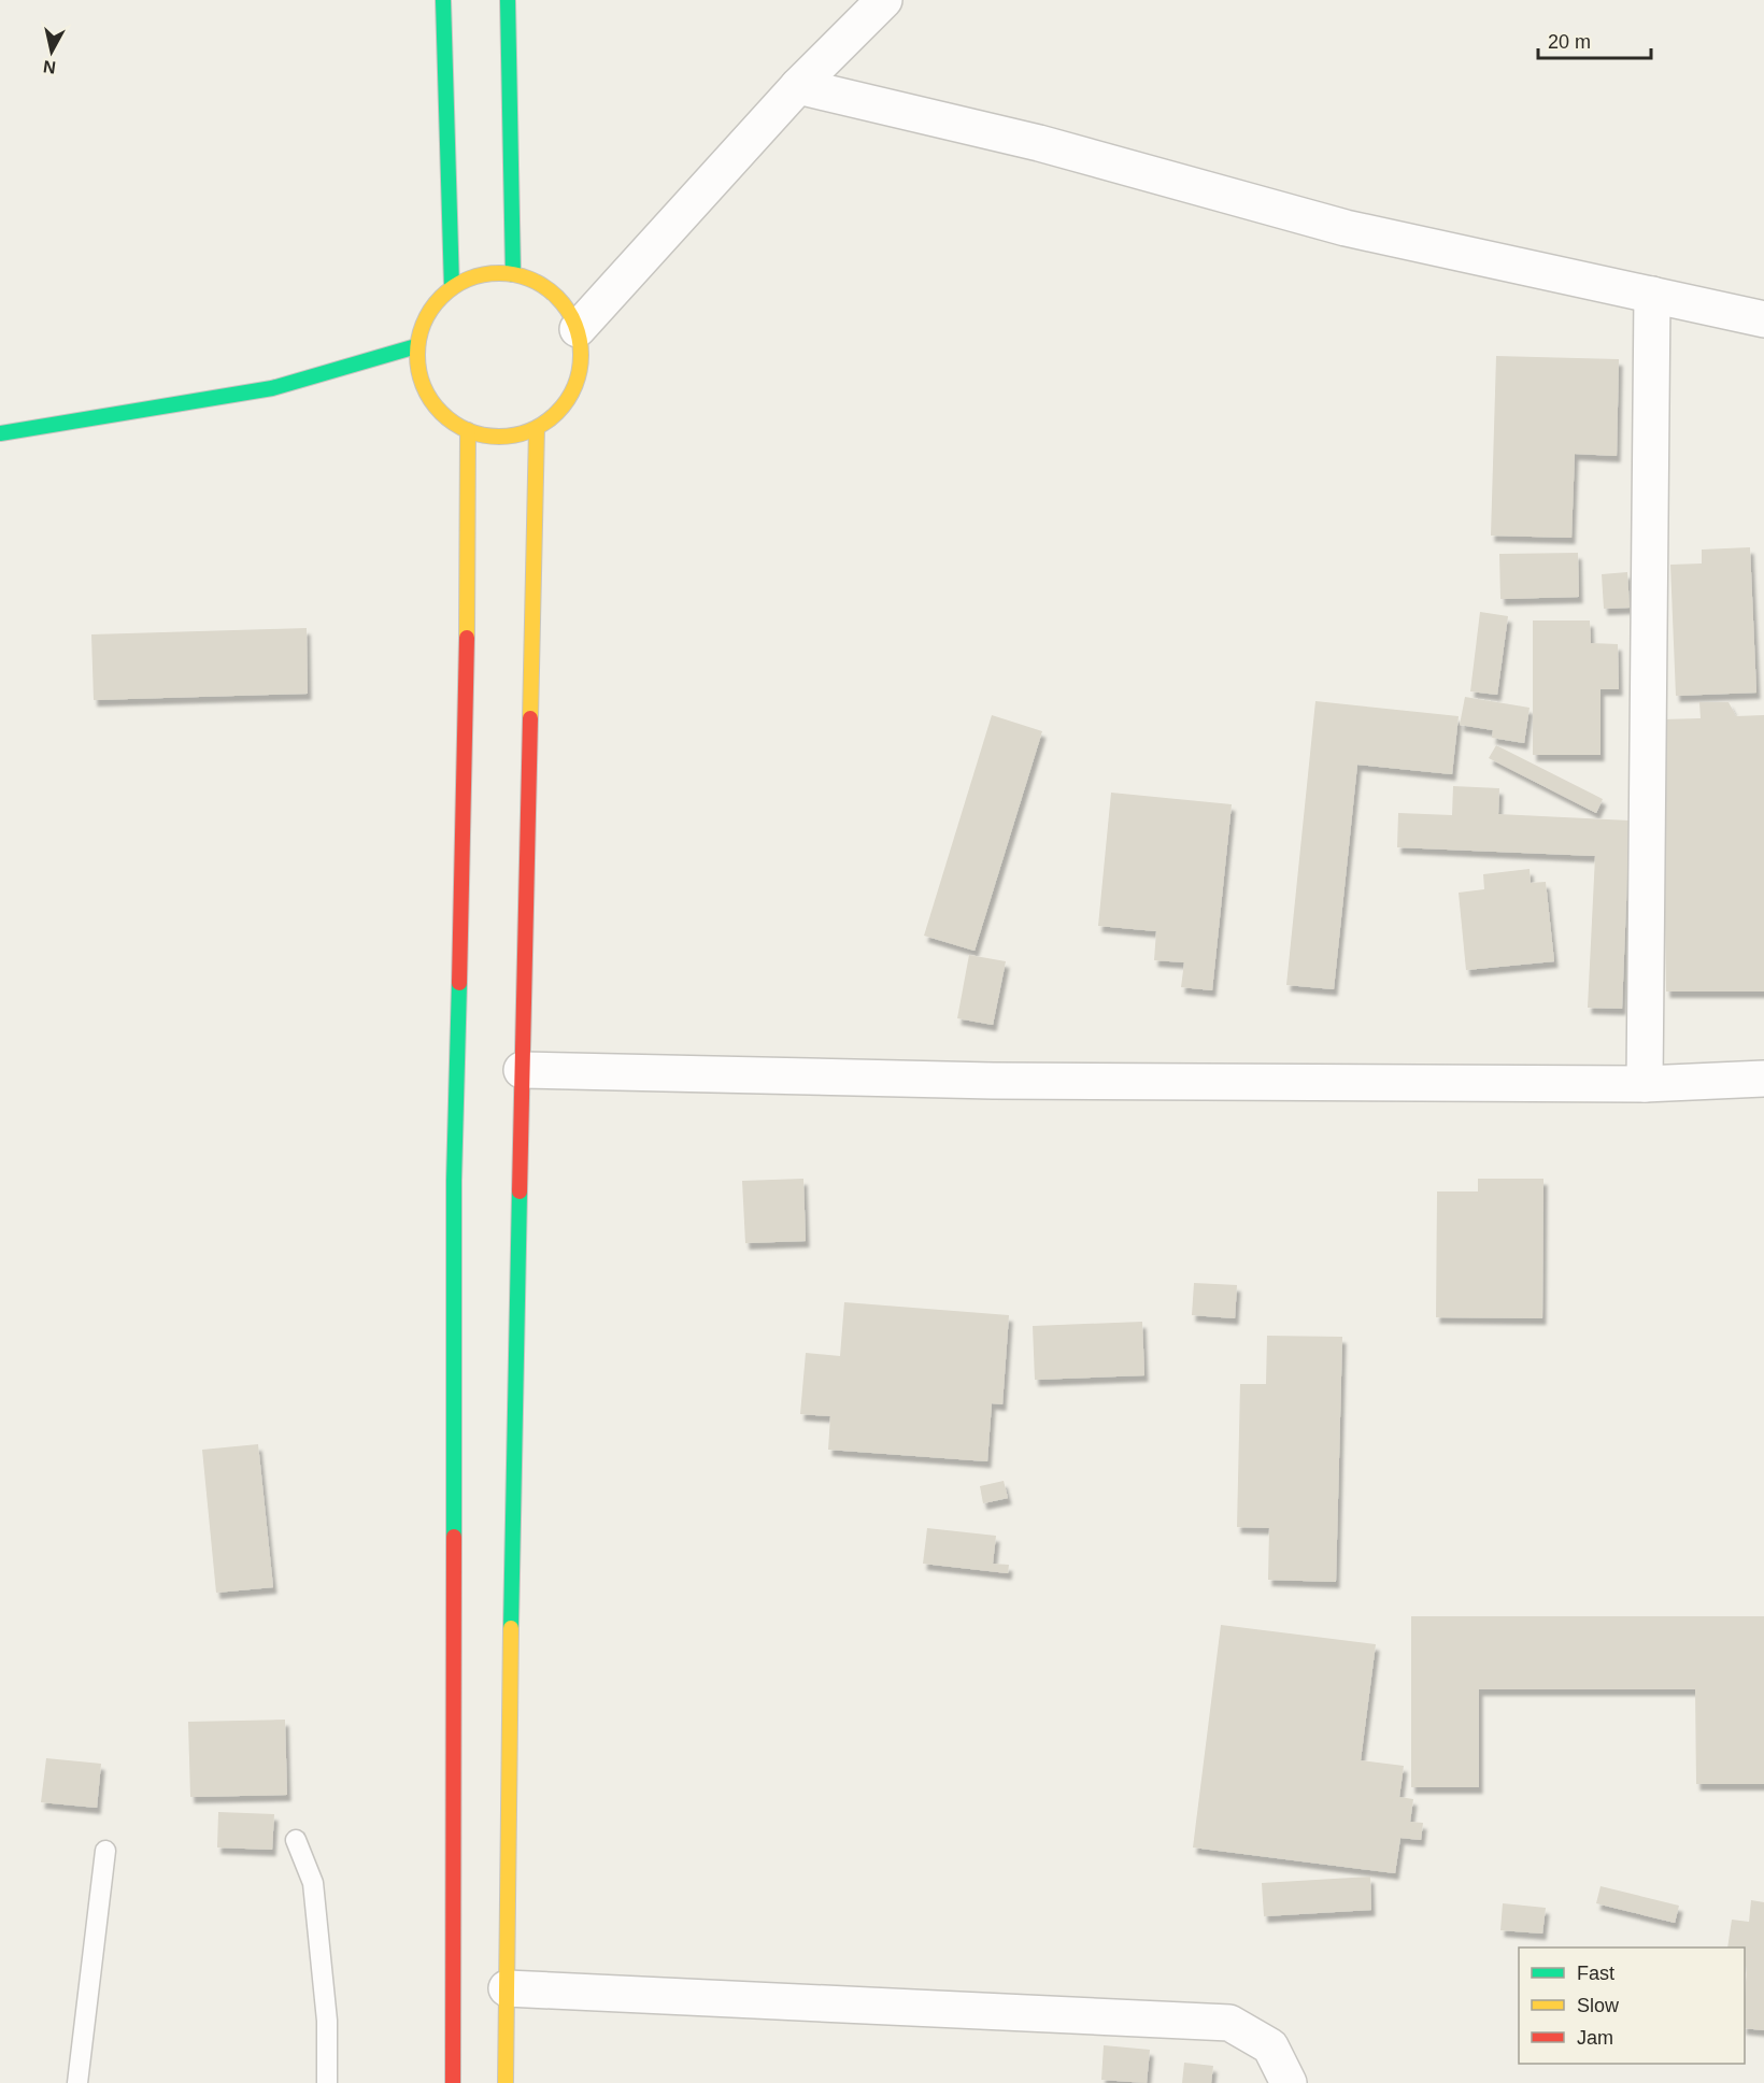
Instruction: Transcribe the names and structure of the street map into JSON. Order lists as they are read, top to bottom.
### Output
{
  "legend": ["Fast", "Slow", "Jam"],
  "scale_bar": "20 m",
  "north": "bottom"
}
